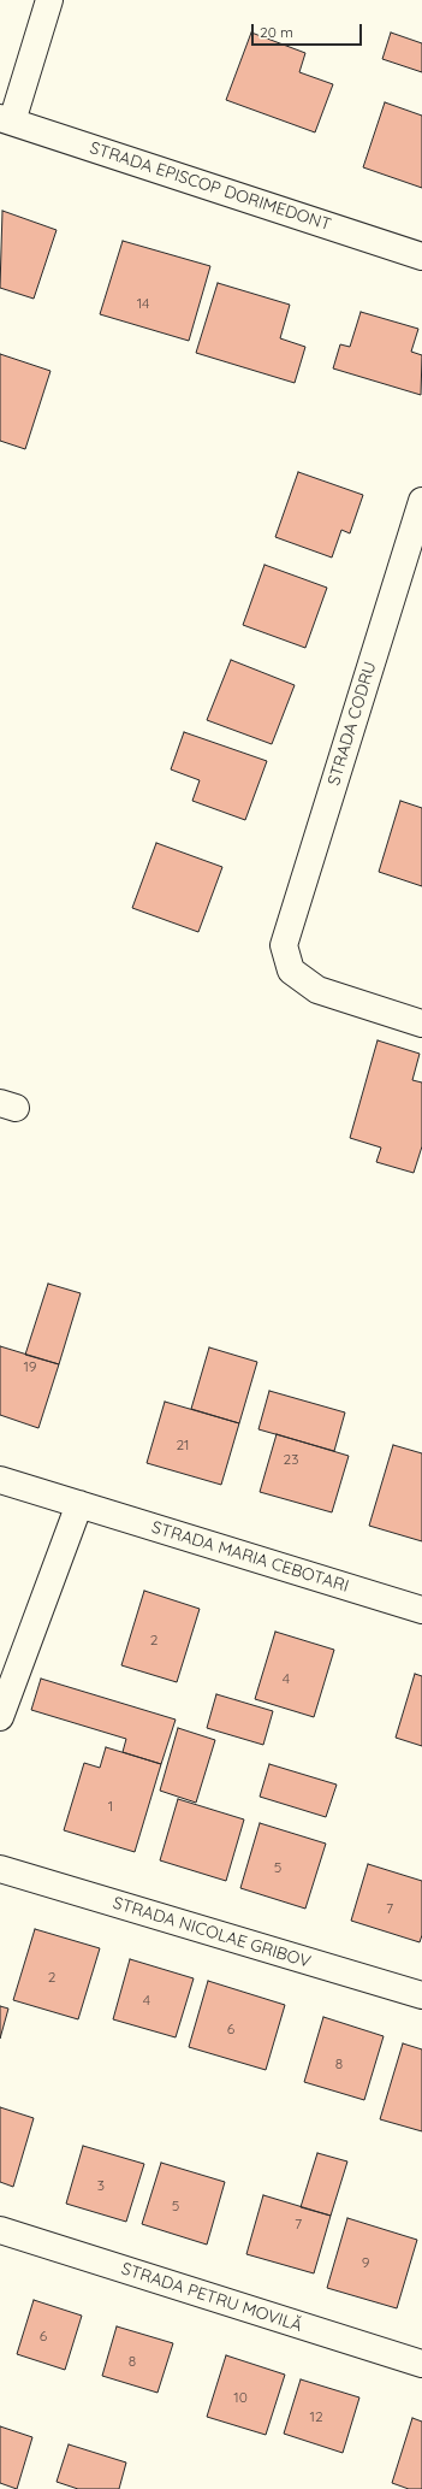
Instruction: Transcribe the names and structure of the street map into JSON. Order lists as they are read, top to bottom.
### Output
{
  "streets": {
    "street": [
      "STRADA EPISCOP DORIMEDONT",
      "STRADA CODRU",
      "STRADA MARIA CEBOTARI",
      "STRADA NICOLAE GRIBOV",
      "STRADA PETRU MOVILĂ"
    ]
  },
  "house_numbers": [
    "14",
    "19",
    "21",
    "23",
    "2",
    "4",
    "1",
    "5",
    "7",
    "2",
    "4",
    "6",
    "8",
    "3",
    "5",
    "7",
    "9",
    "6",
    "8",
    "10",
    "12"
  ],
  "scale_bar": "20 m"
}
